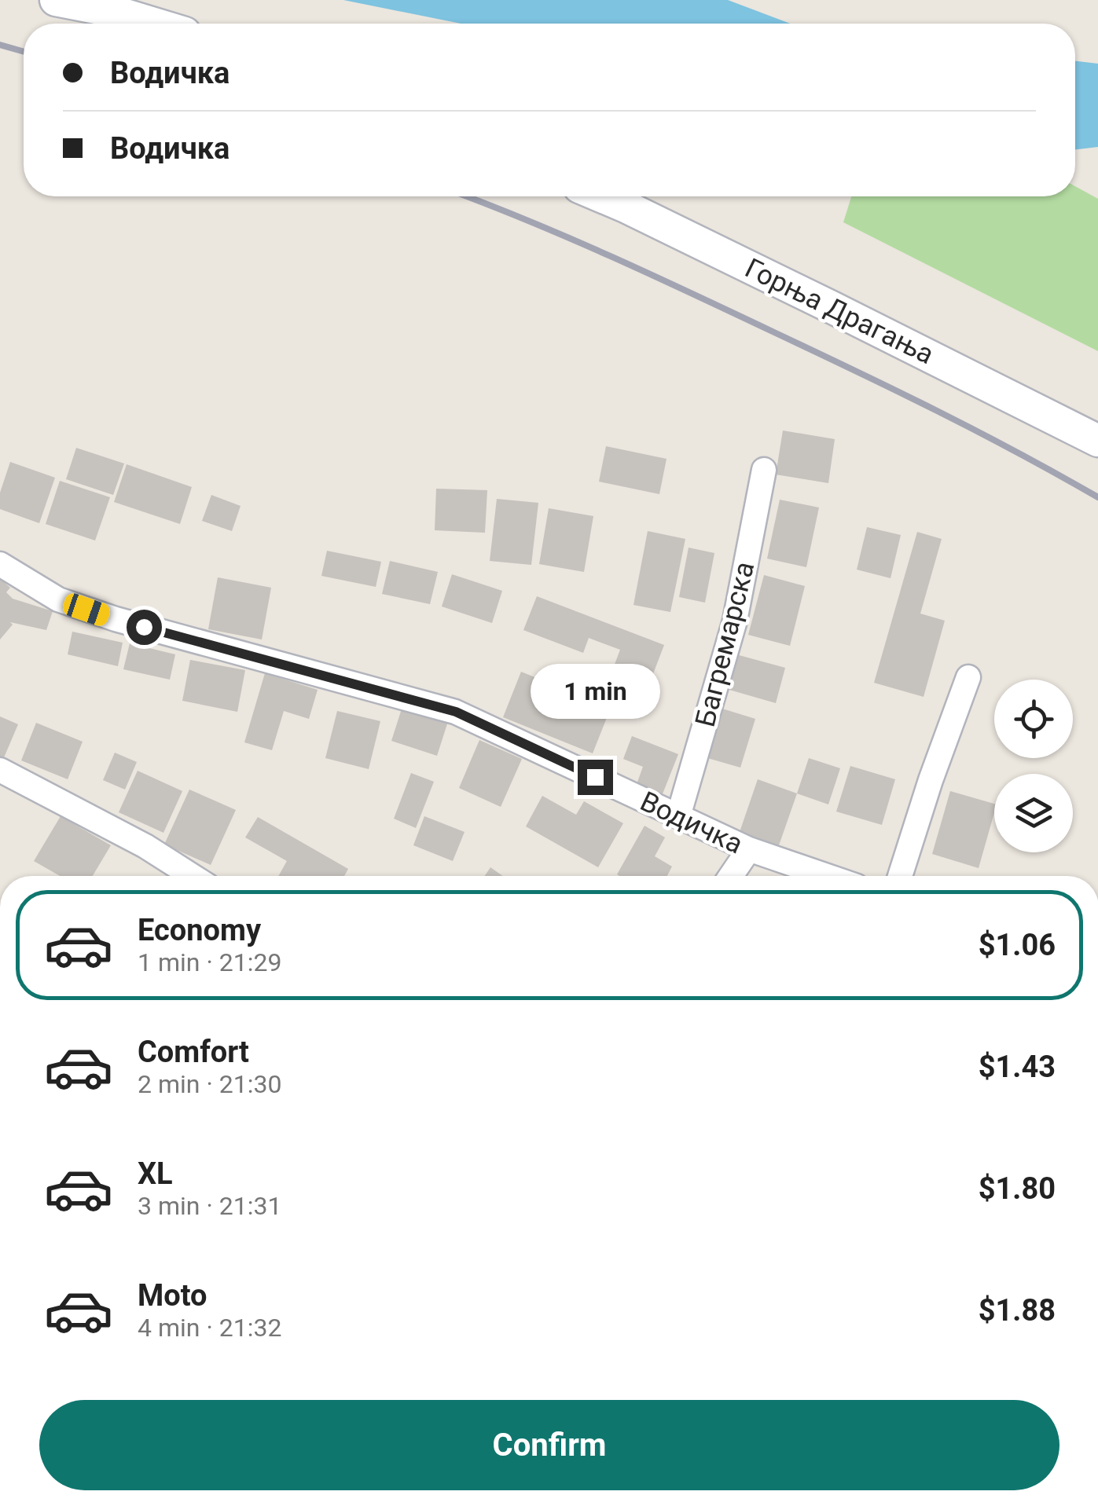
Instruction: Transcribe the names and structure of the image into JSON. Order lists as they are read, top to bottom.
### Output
{
  "streets": {
    "street": ["Горња Драгања", "Багремарска", "Водичка"]
  },
  "crossings": [
    ["Багремарска", "Водичка"]
  ],
  "page": {
    "banner": ["Водичка", "Водичка"],
    "bubble": "1 min",
    "list": [
      {
        "name": "Economy",
        "note": "1 min · 21:29",
        "value": "$1.06"
      },
      {
        "name": "Comfort",
        "note": "2 min · 21:30",
        "value": "$1.43"
      },
      {
        "name": "XL",
        "note": "3 min · 21:31",
        "value": "$1.80"
      },
      {
        "name": "Moto",
        "note": "4 min · 21:32",
        "value": "$1.88"
      }
    ],
    "buttons": "Confirm"
  }
}
